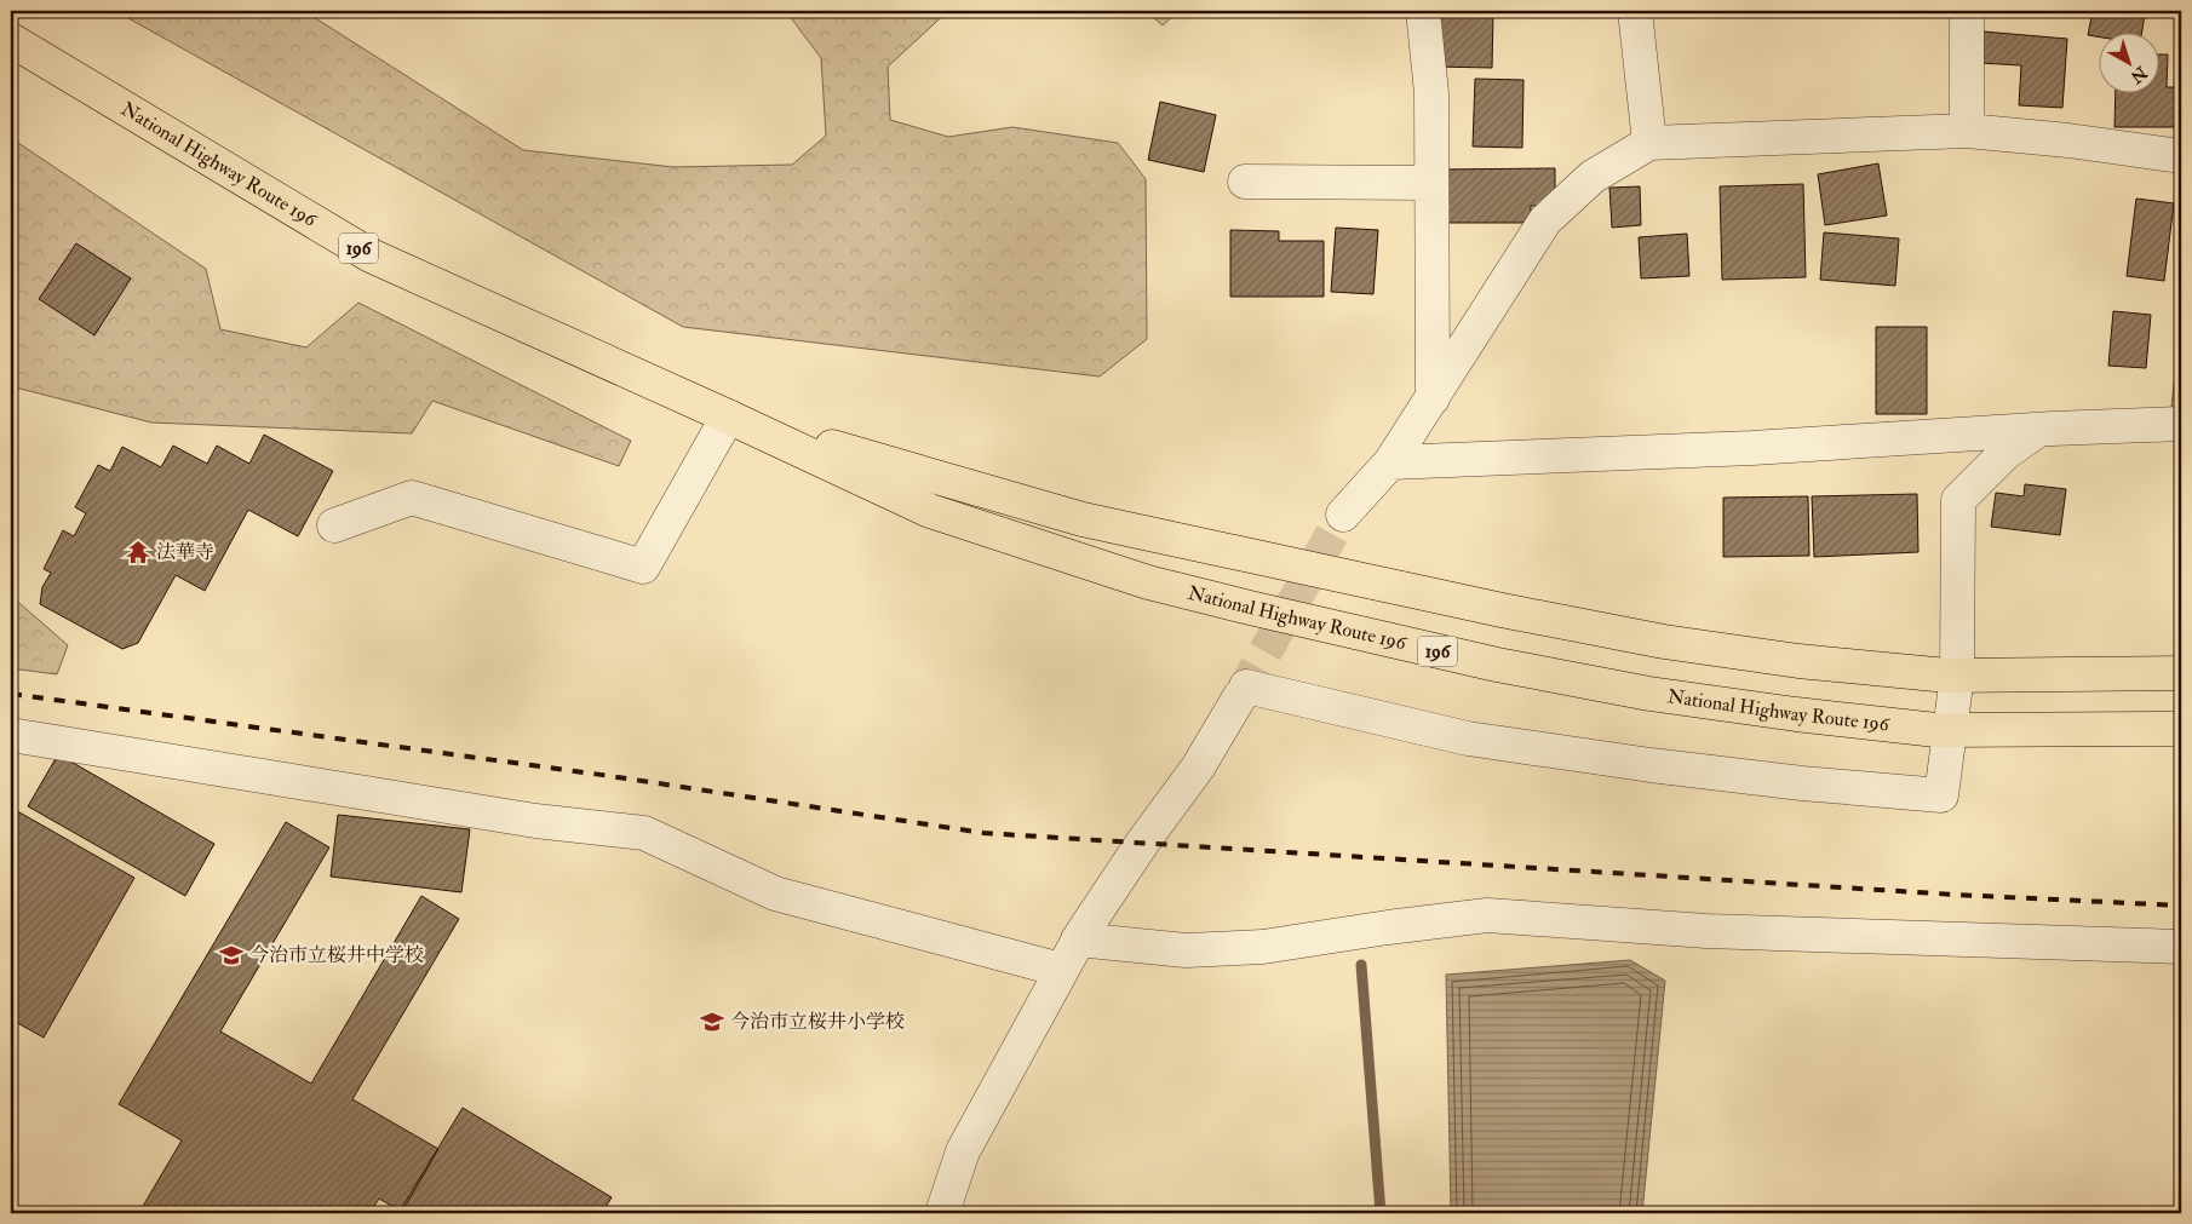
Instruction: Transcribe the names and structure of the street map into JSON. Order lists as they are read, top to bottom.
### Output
{
  "streets": {
    "highway": ["National Highway Route 196", "196"]
  },
  "places": {
    "temple": ["法華寺"],
    "school or university": ["今治市立桜井中学校", "今治市立桜井小学校"]
  },
  "north": "bottom right"
}
